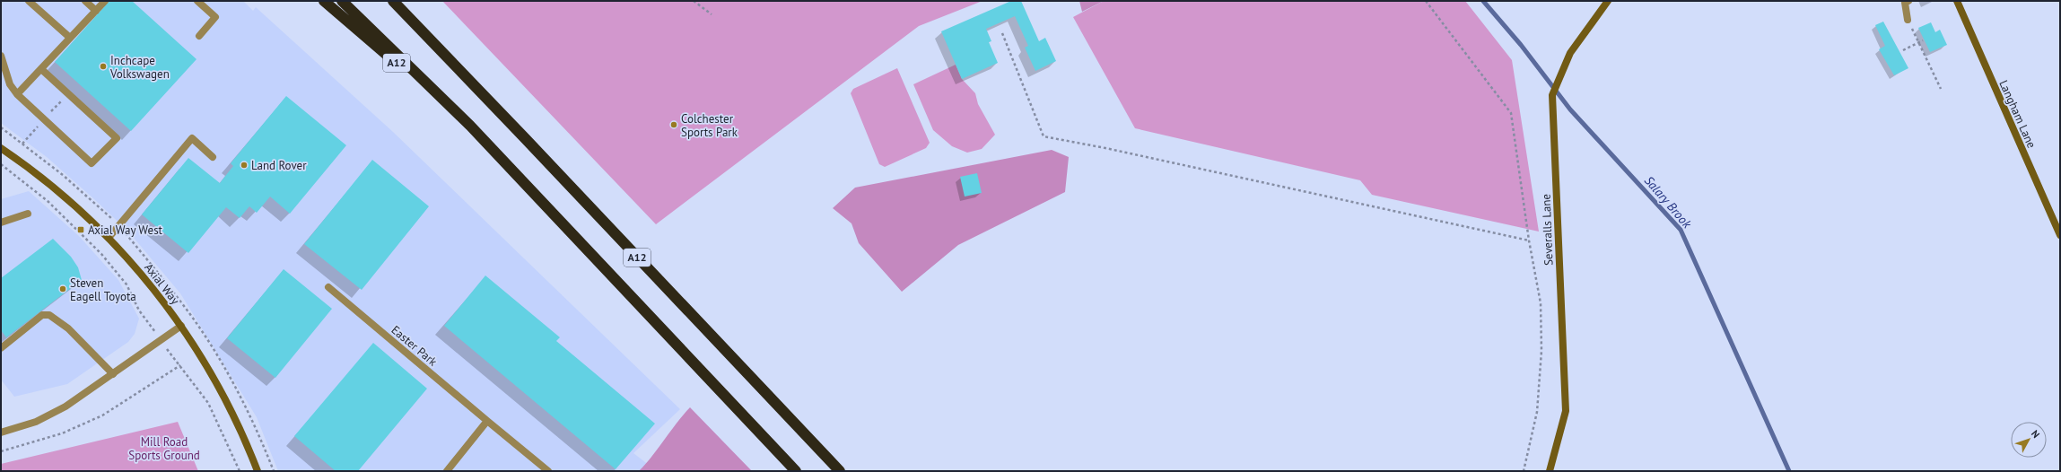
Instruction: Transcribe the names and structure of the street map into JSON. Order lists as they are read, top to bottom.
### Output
{
  "streets": {
    "highway": ["A12"],
    "street": [
      "Langham Lane",
      "Severalls Lane",
      "Axial Way",
      "Easter Park"
    ]
  },
  "water": ["Salary Brook"],
  "parks": ["Mill Road Sports Ground"],
  "places": {
    "other": [
      "Inchcape Volkswagen",
      "Colchester Sports Park",
      "Land Rover",
      "Steven Eagell Toyota"
    ],
    "transit": ["Axial Way West"]
  },
  "north": "top right"
}
